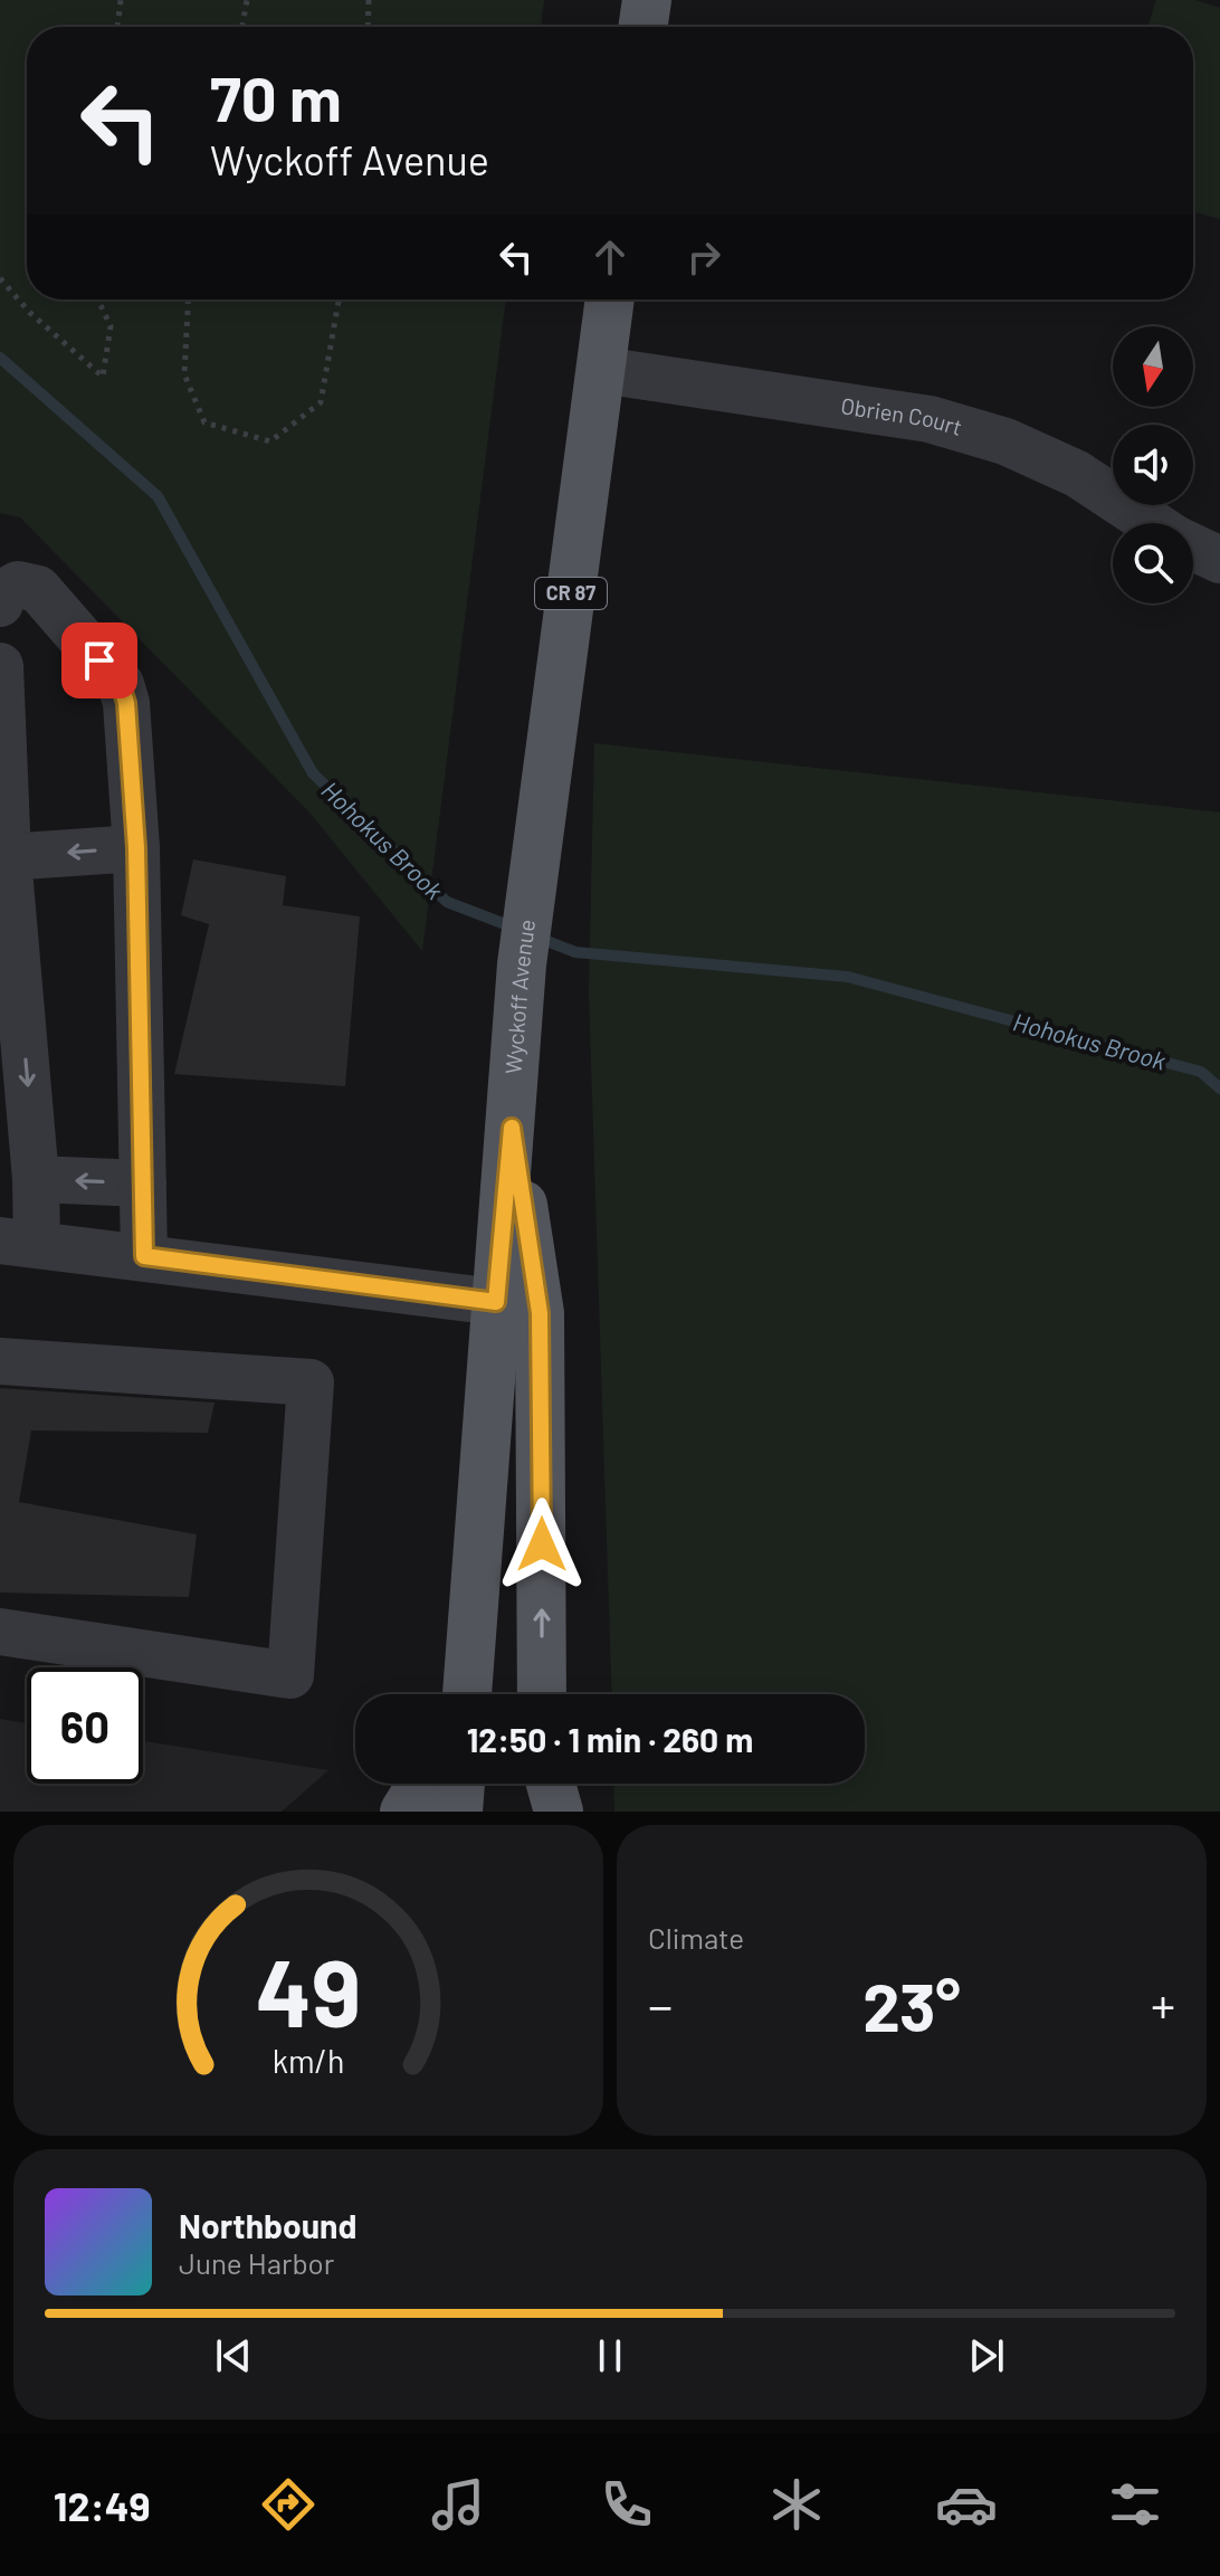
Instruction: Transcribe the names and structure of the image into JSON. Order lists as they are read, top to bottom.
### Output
{
  "streets": {
    "main road": ["CR 87", "Wyckoff Avenue"],
    "street": ["Obrien Court"]
  },
  "crossings": [
    ["Obrien Court", "Wyckoff Avenue"]
  ],
  "water": ["Hohokus Brook"],
  "north": "bottom",
  "page": {
    "turn": ["70 m", "Wyckoff Avenue"],
    "limit": "60",
    "trip": "12:50 · 1 min · 260 m",
    "tile": "Climate",
    "heat": ["−", "23°", "+"],
    "song": ["Northbound", "June Harbor"],
    "tabs": "12:49",
    "gauge": ["49", "km/h"]
  }
}
